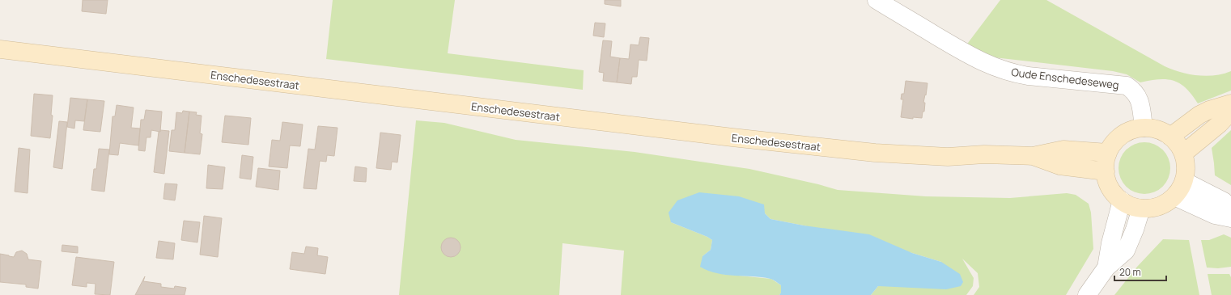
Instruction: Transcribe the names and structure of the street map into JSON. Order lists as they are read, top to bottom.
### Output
{
  "streets": {
    "main road": ["Enschedesestraat"],
    "street": ["Oude Enschedeseweg"]
  },
  "crossings": [
    ["Oude Enschedeseweg", "Enschedesestraat"]
  ],
  "scale_bar": "20 m"
}
